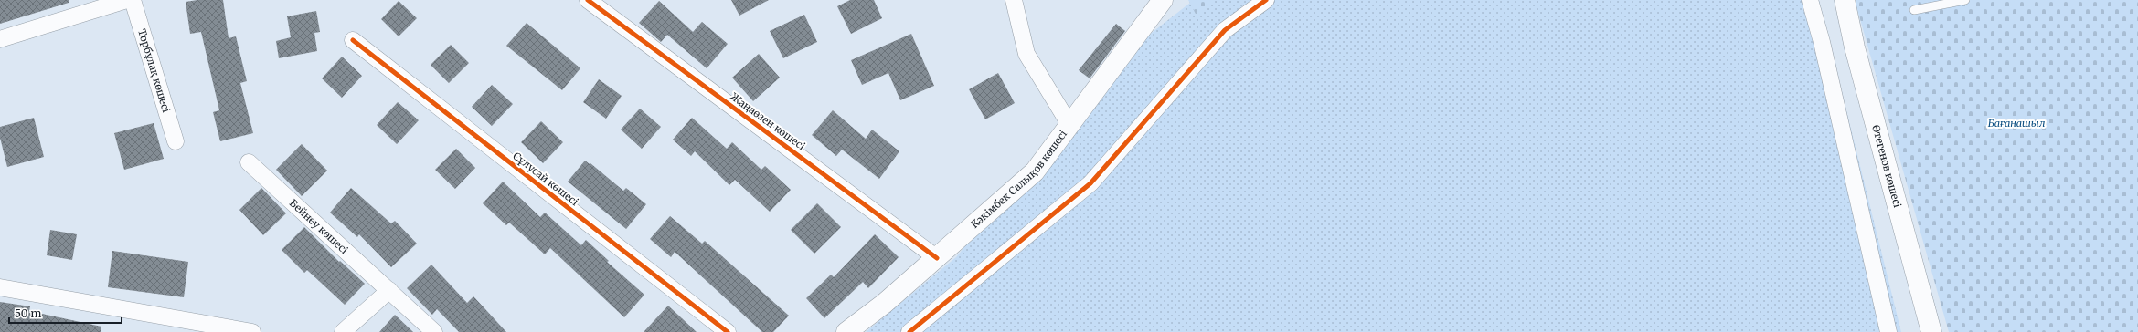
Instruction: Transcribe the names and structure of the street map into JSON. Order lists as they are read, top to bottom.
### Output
{
  "streets": {
    "street": [
      "Торбұлақ көшесі",
      "Жаңаөзен көшесі",
      "Өтегенов көшесі",
      "Сұлусай көшесі",
      "Кәкімбек Салықов көшесі",
      "Бейнеу көшесі"
    ]
  },
  "crossings": [
    ["Жаңаөзен көшесі", "Кәкімбек Салықов көшесі"]
  ],
  "parks": ["Бағанашыл"],
  "scale_bar": "50 m"
}
